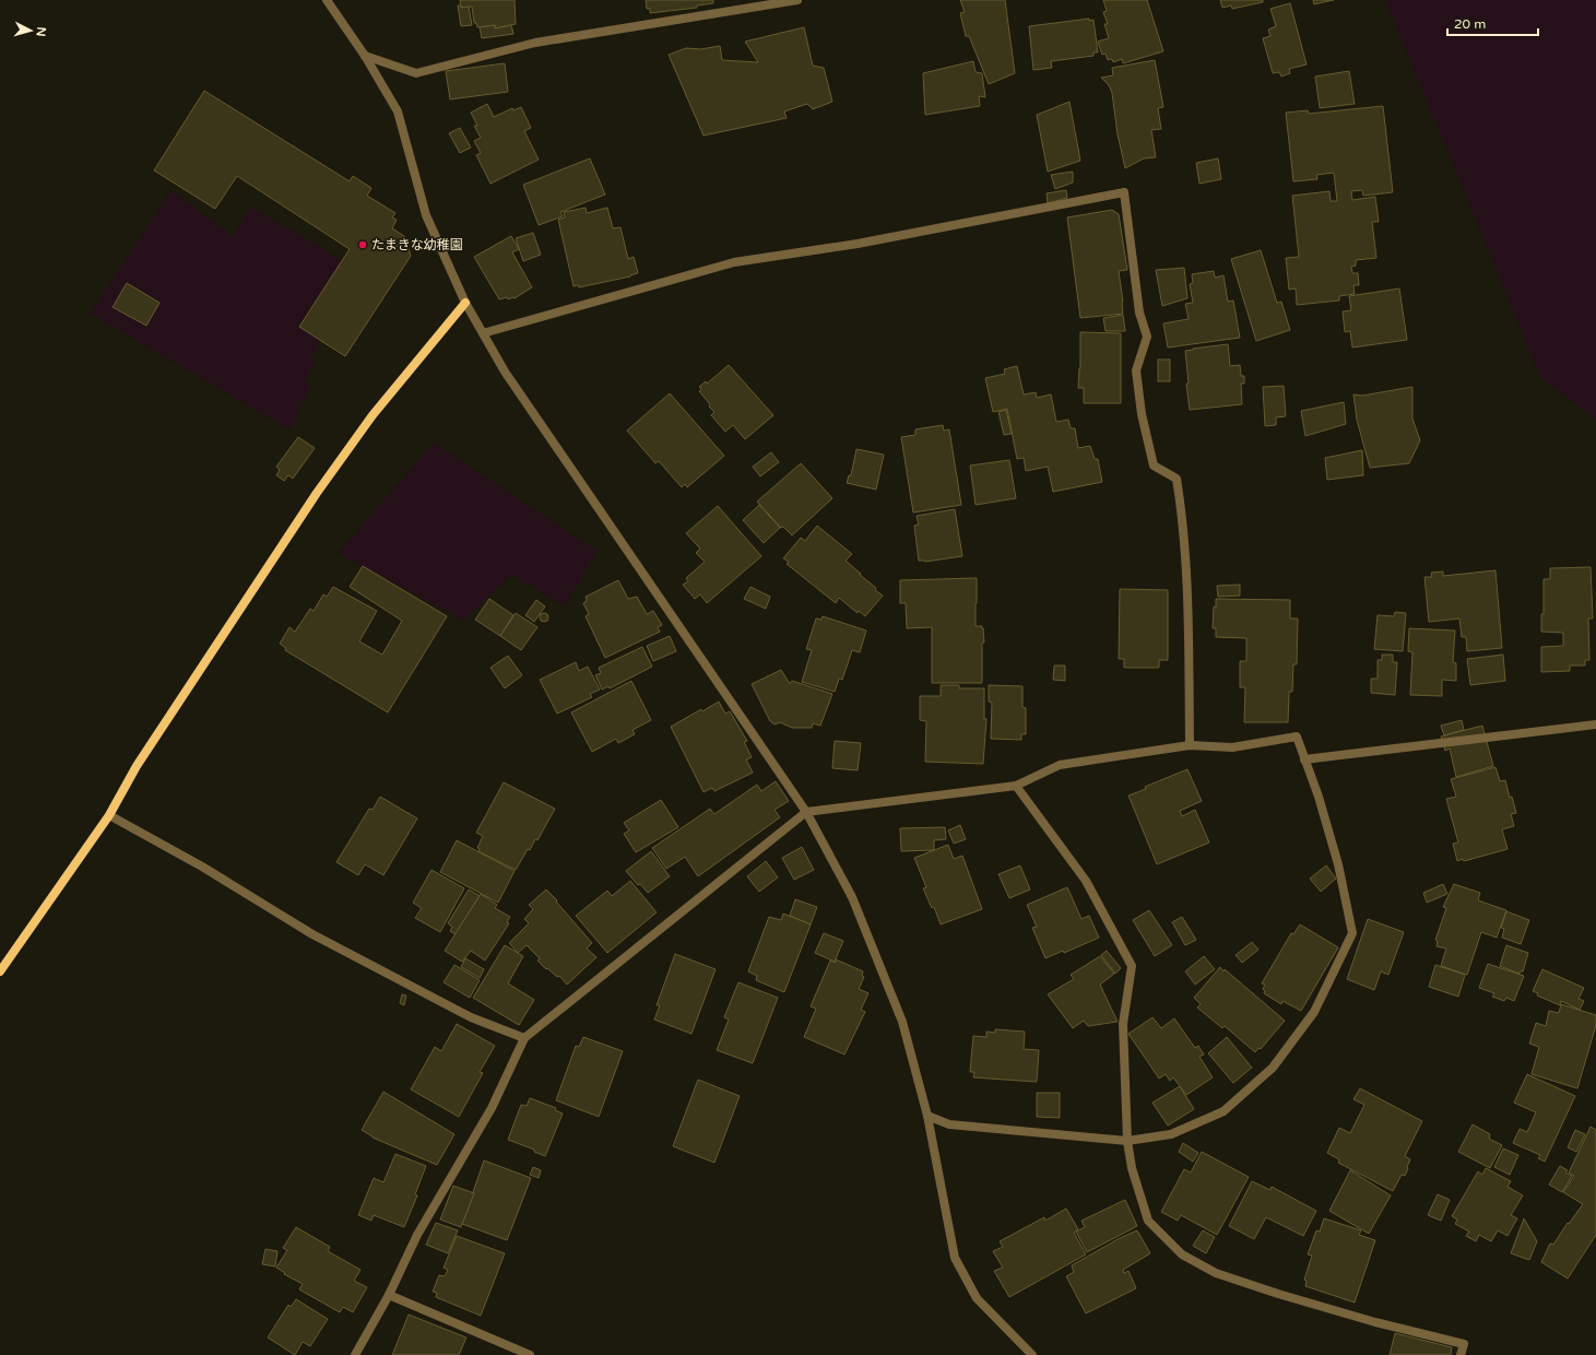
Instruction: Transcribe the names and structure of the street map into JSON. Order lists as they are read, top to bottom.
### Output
{
  "places": ["たまきな幼稚園"],
  "scale_bar": "20 m",
  "north": "right"
}
